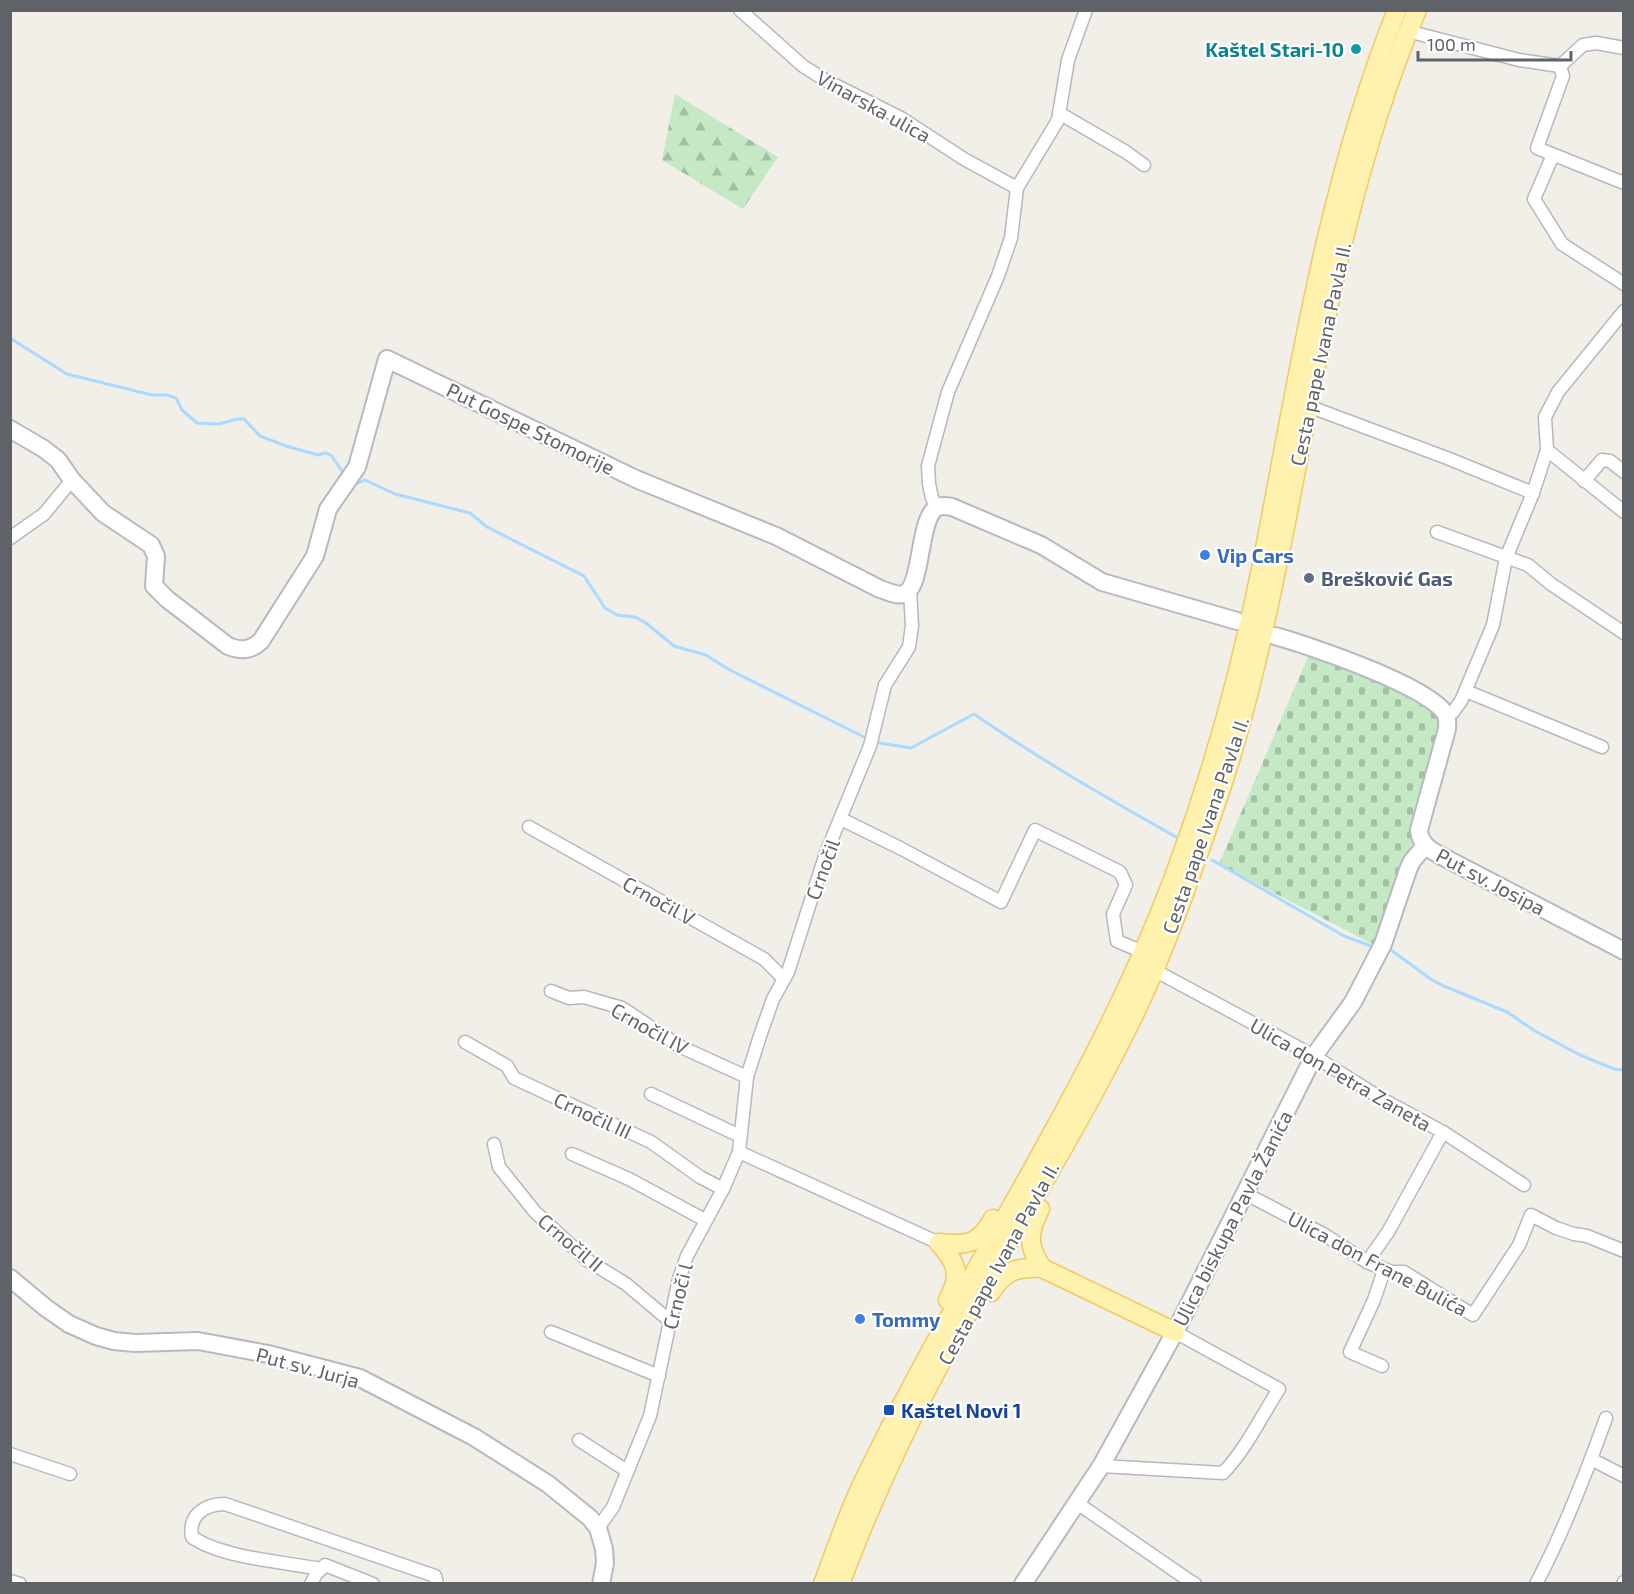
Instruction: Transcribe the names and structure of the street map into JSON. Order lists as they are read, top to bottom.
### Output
{
  "streets": {
    "main road": ["Cesta pape Ivana Pavla II."],
    "street": [
      "Vinarska ulica",
      "Put Gospe Stomorije",
      "Crnočil",
      "Put sv. Josipa",
      "Crnočil V",
      "Crnočil IV",
      "Ulica don Petra Zaneta",
      "Crnočil III",
      "Ulica biskupa Pavla Žanića",
      "Crnočil II",
      "Ulica don Frane Bulića",
      "Crnoči l",
      "Put sv. Jurja"
    ]
  },
  "crossings": [
    ["Cesta pape Ivana Pavla II.", "Ulica don Petra Zaneta"],
    ["Put Gospe Stomorije", "Crnočil"],
    ["Crnočil", "Crnočil V"],
    ["Crnočil", "Crnočil IV"],
    ["Crnočil", "Crnoči l"],
    ["Put sv. Josipa", "Ulica biskupa Pavla Žanića"],
    ["Ulica don Petra Zaneta", "Ulica biskupa Pavla Žanića"],
    ["Crnočil III", "Crnoči l"],
    ["Ulica biskupa Pavla Žanića", "Ulica don Frane Bulića"],
    ["Crnočil II", "Crnoči l"],
    ["Crnoči l", "Put sv. Jurja"]
  ],
  "places": {
    "other": [
      "Kaštel Stari-10",
      "Vip Cars",
      "Brešković Gas",
      "Tommy"
    ],
    "transit": ["Kaštel Novi 1"]
  },
  "scale_bar": "100 m"
}
